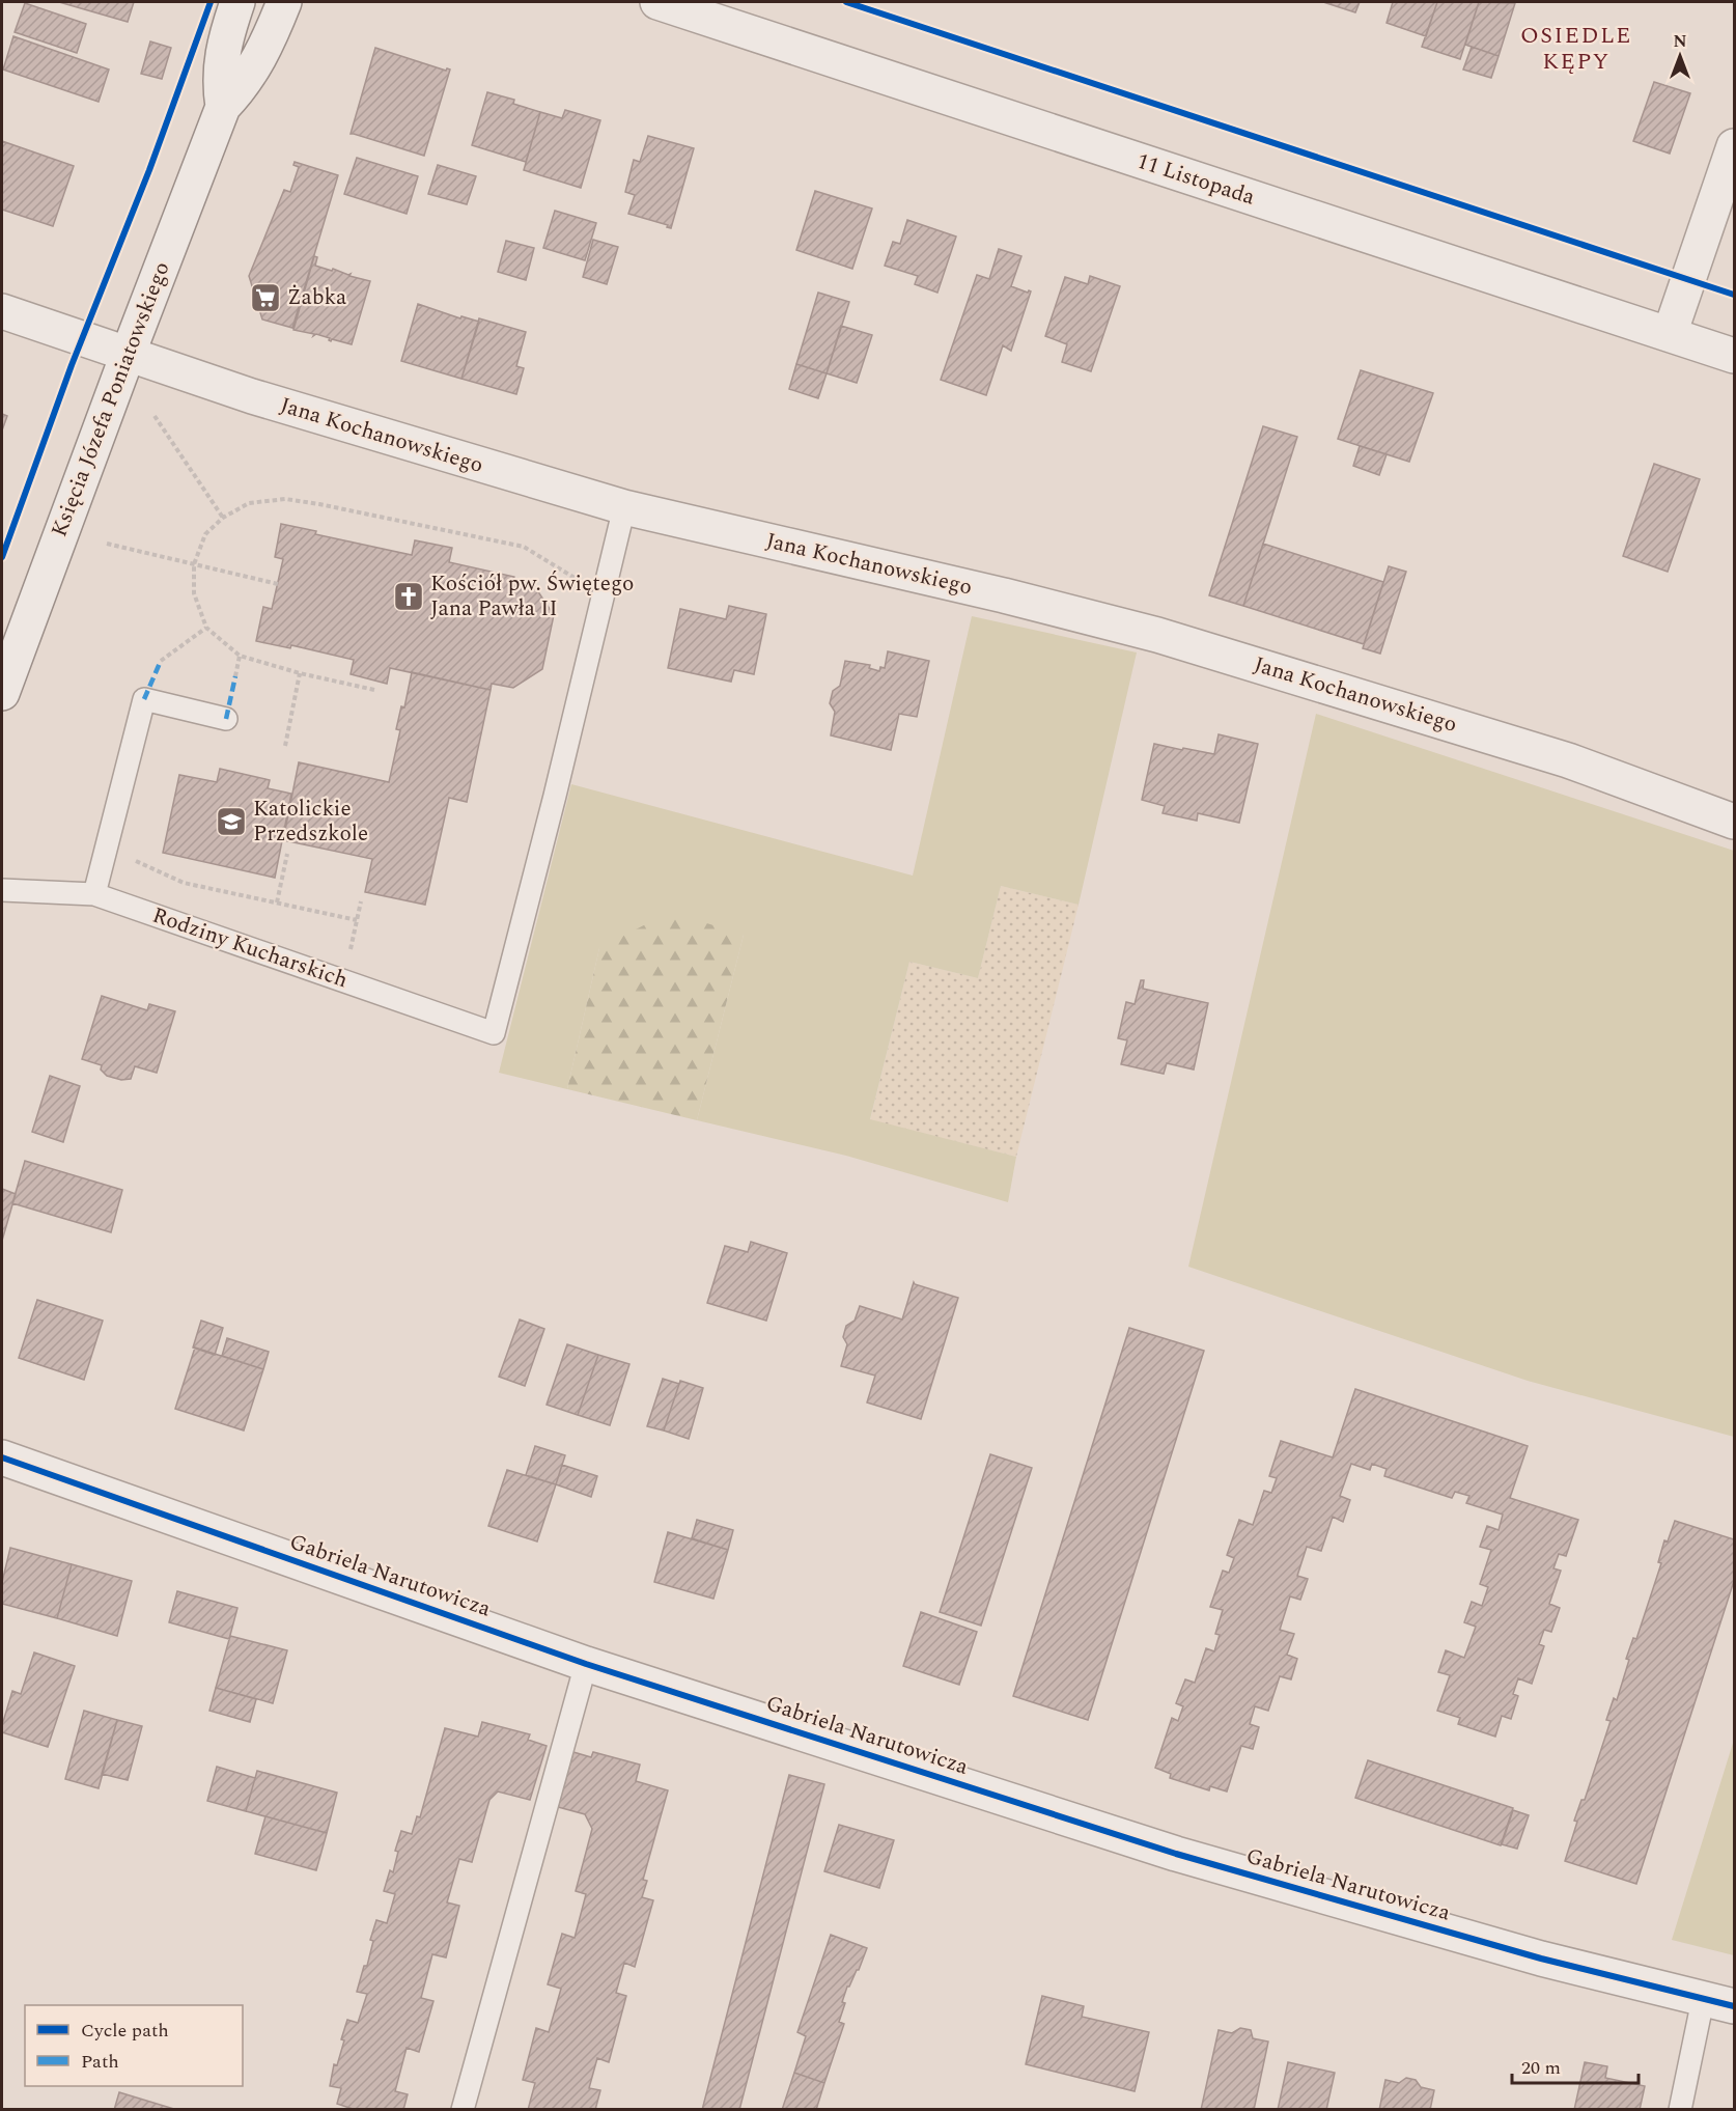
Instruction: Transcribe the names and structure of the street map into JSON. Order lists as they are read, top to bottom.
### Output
{
  "streets": {
    "street": [
      "11 Listopada",
      "Księcia Józefa Poniatowskiego",
      "Jana Kochanowskiego",
      "Gabriela Narutowicza"
    ],
    "lane": ["Rodziny Kucharskich"]
  },
  "crossings": [
    ["Księcia Józefa Poniatowskiego", "Jana Kochanowskiego"]
  ],
  "districts": ["OSIEDLE KĘPY"],
  "places": {
    "supermarket": ["Żabka"],
    "church": ["Kościół pw. Świętego Jana Pawła II"],
    "school or university": ["Katolickie Przedszkole"]
  },
  "legend": ["Cycle path", "Path"],
  "scale_bar": "20 m",
  "north": "top"
}
